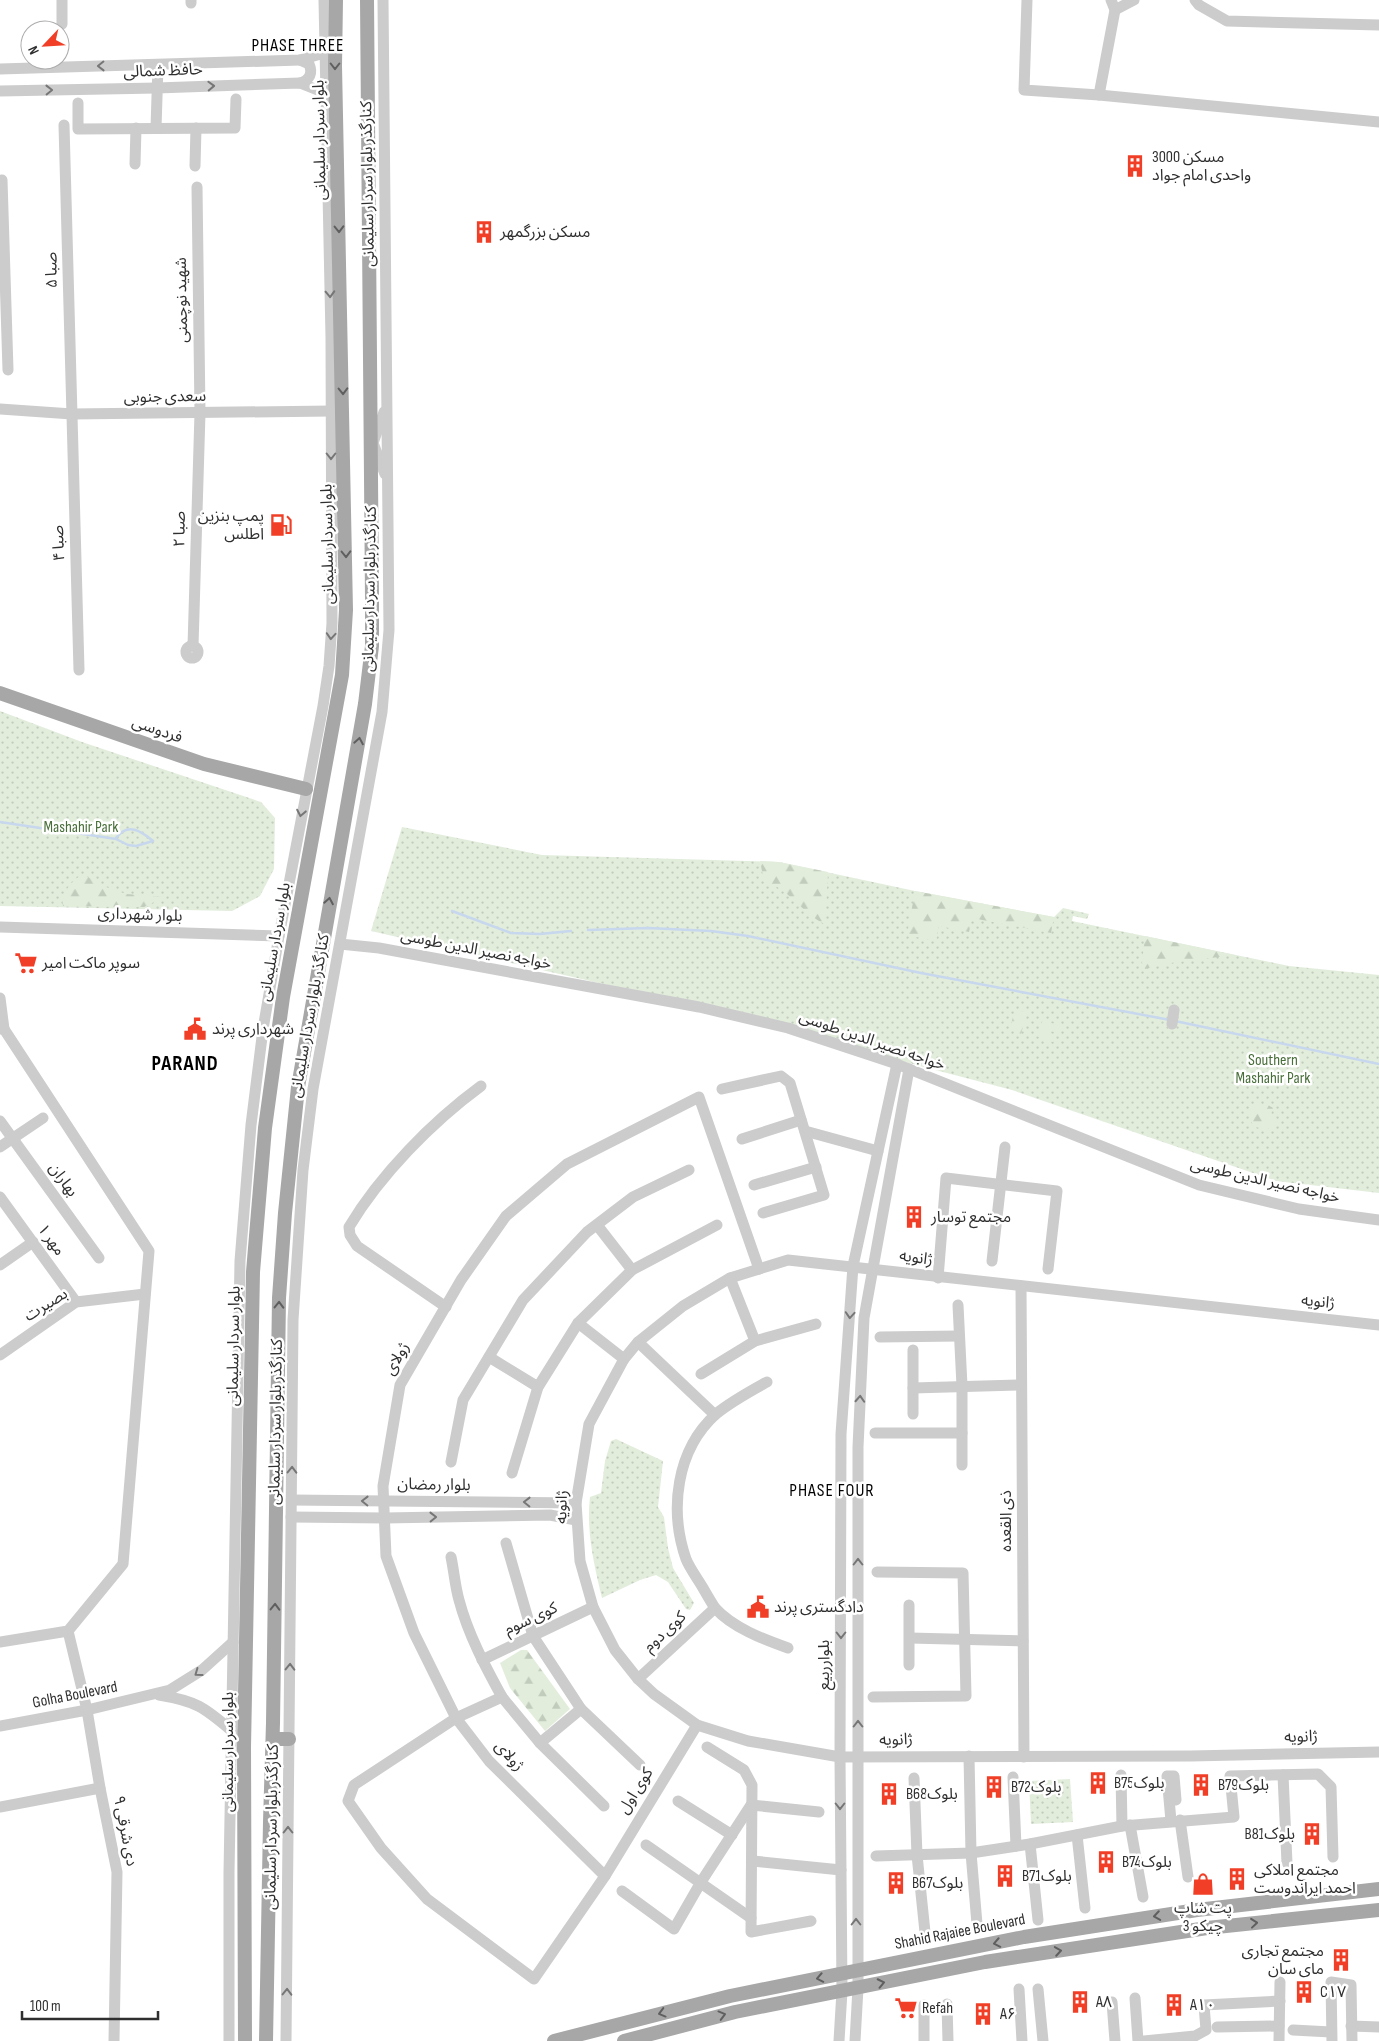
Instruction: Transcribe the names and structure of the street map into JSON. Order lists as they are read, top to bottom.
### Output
{
  "streets": {
    "main road": ["بلوار سردار سلیمانی", "فردوسی", "Shahid Rajaiee Boulevard"],
    "street": [
      "حافظ شمالی",
      "کنارگذر بلوار سردار سلیمانی",
      "صبا ۵",
      "شهید نوچمنی",
      "سعدی جنوبی",
      "صبا ۲",
      "صبا ۴",
      "بلوار شهرداری",
      "خواجه نصیر الدین طوسی",
      "بهاران",
      "مهر ۱",
      "ژانویه",
      "بصیرت",
      "ژولای",
      "بلوار رمضان",
      "ذی القعده",
      "کوی سوم",
      "کوی دوم",
      "بلوارربیع",
      "Golha Boulevard",
      "کوی اول",
      "۹ دی شرقی"
    ]
  },
  "crossings": [
    ["کنارگذر بلوار سردار سلیمانی", "خواجه نصیر الدین طوسی"],
    ["کنارگذر بلوار سردار سلیمانی", "بلوار رمضان"],
    ["صبا ۵", "سعدی جنوبی"],
    ["صبا ۵", "صبا ۴"],
    ["شهید نوچمنی", "سعدی جنوبی"],
    ["شهید نوچمنی", "صبا ۲"],
    ["سعدی جنوبی", "صبا ۲"],
    ["سعدی جنوبی", "صبا ۴"],
    ["خواجه نصیر الدین طوسی", "بلوارربیع"],
    ["مهر ۱", "بصیرت"],
    ["ژانویه", "ژولای"],
    ["ژانویه", "بلوار رمضان"],
    ["ژانویه", "ذی القعده"],
    ["ژانویه", "کوی سوم"],
    ["ژانویه", "کوی دوم"],
    ["ژانویه", "بلوارربیع"],
    ["ژانویه", "کوی اول"],
    ["ژولای", "بلوار رمضان"],
    ["ژولای", "کوی اول"],
    ["بلوارربیع", "Shahid Rajaiee Boulevard"],
    ["Golha Boulevard", "۹ دی شرقی"]
  ],
  "districts": ["PHASE THREE", "PARAND", "PHASE FOUR"],
  "parks": ["Mashahir Park", "Southern Mashahir Park"],
  "places": {
    "building": [
      "مسکن 3000 واحدی امام جواد",
      "مسکن بزرگمهر",
      "مجتمع توسار",
      "B75بلوک",
      "B79بلوک",
      "B72بلوک",
      "B68بلوک",
      "B81بلوک",
      "B74بلوک",
      "B71بلوک",
      "مجتمع املاکی احمد ایراندوست",
      "B67بلوک",
      "مجتمع تجاری مای سان",
      "C۱۷",
      "A۸",
      "A۱۰",
      "A۶"
    ],
    "fuel station": ["پمپ بنزین اطلس"],
    "supermarket": ["سوپر ماکت امیر", "Refah"],
    "public building": ["شهرداری پرند", "دادگستری پرند"],
    "shop": ["پت شاپ چیکو 3"]
  },
  "scale_bar": "100 m",
  "north": "bottom left"
}
